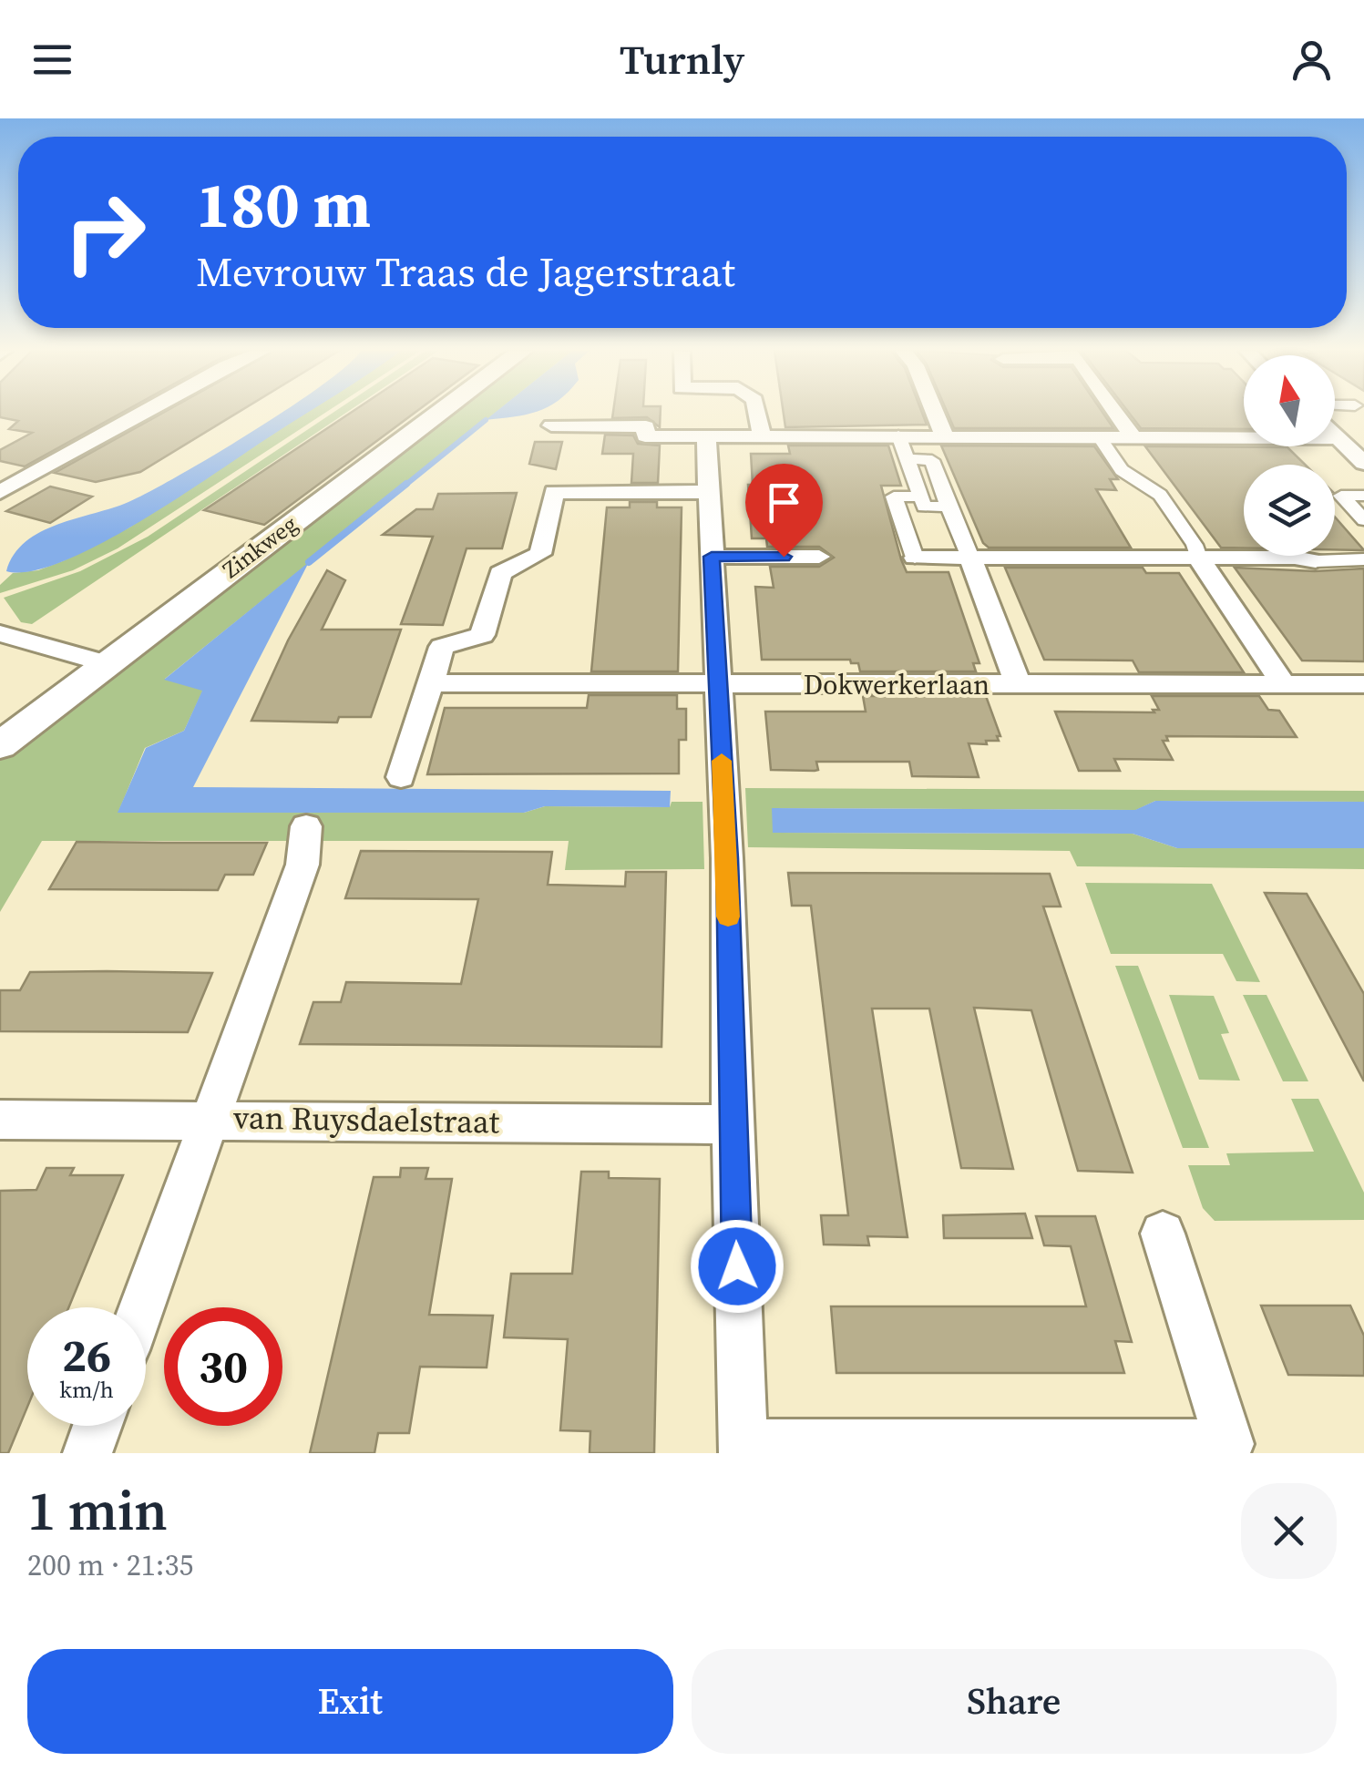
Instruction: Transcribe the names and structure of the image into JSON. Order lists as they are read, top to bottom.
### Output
{
  "streets": {
    "street": ["Zinkweg", "Dokwerkerlaan", "van Ruysdaelstraat"]
  },
  "north": "top",
  "page": {
    "header": "Turnly",
    "turn": ["180 m", "Mevrouw Traas de Jagerstraat"],
    "speed": "26 km/h",
    "limit": "30",
    "heading": ["1 min", "200 m · 21:35"],
    "buttons": ["Exit", "Share"]
  }
}
